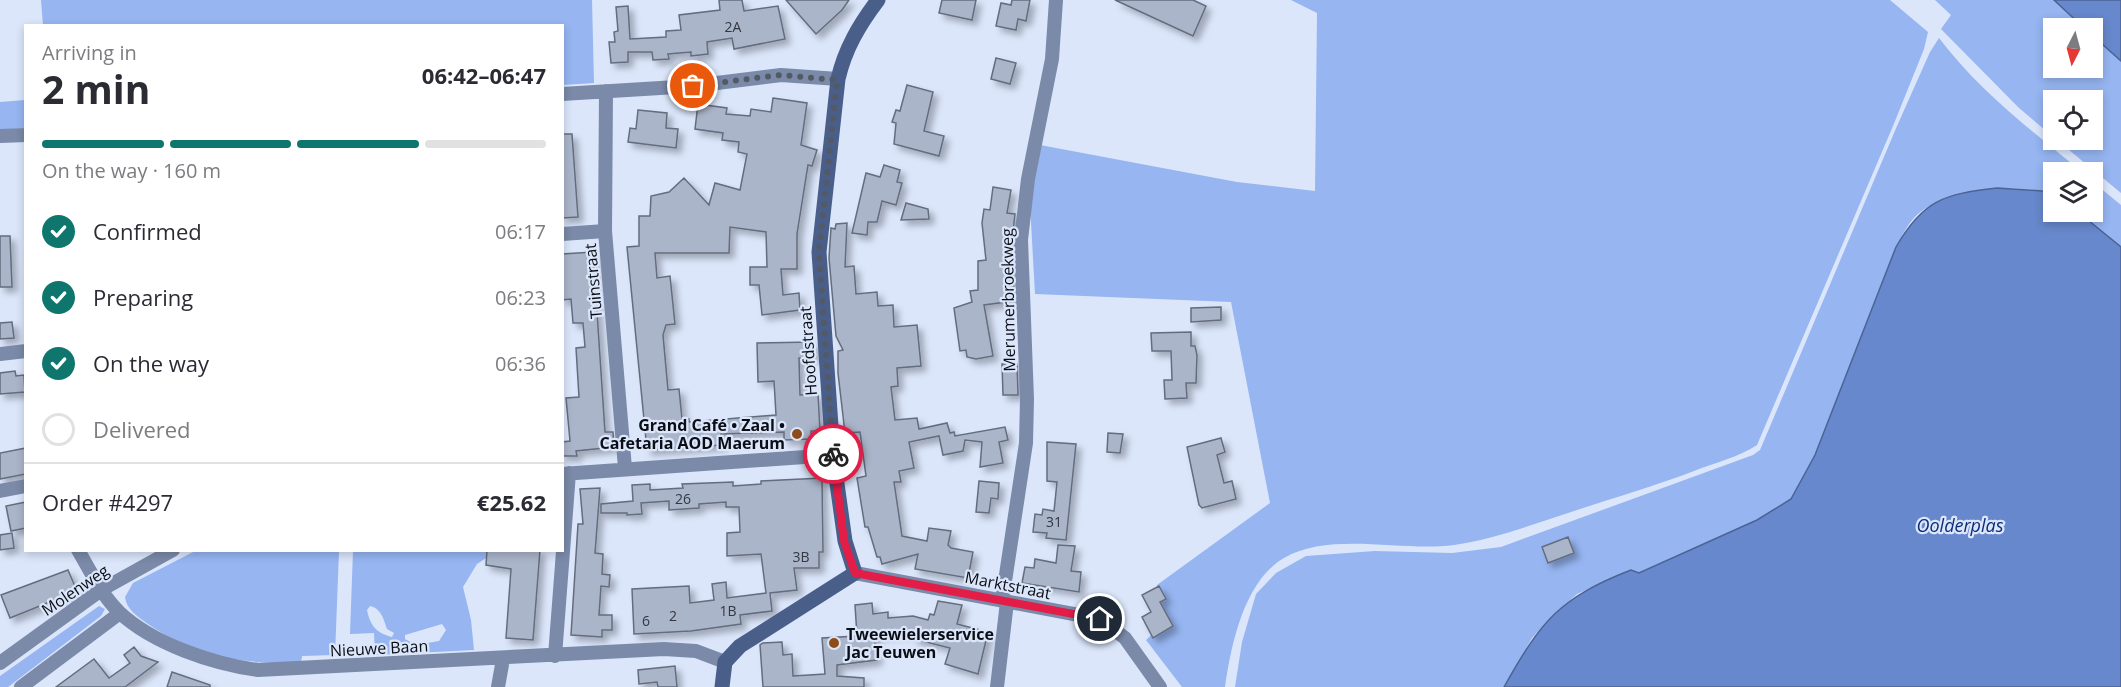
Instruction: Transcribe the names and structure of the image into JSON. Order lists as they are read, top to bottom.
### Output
{
  "streets": {
    "street": [
      "Tuinstraat",
      "Merumerbroekweg",
      "Hoofdstraat",
      "Marktstraat",
      "Molenweg",
      "Nieuwe Baan"
    ]
  },
  "crossings": [
    ["Merumerbroekweg", "Marktstraat"],
    ["Hoofdstraat", "Marktstraat"],
    ["Molenweg", "Nieuwe Baan"]
  ],
  "water": ["Oolderplas"],
  "places": ["Grand Café • Zaal • Cafetaria AOD Maerum", "Tweewielerservice Jac Teuwen"],
  "house_numbers": [
    "2A",
    "26",
    "31",
    "3B",
    "1B",
    "2",
    "6"
  ],
  "north": "bottom",
  "page": {
    "heading": ["2 min", "Arriving in", "06:42–06:47"],
    "panel": ["Order #4297", "€25.62"],
    "bar": "On the way · 160 m",
    "list": [
      ["Confirmed", "06:17"],
      ["Preparing", "06:23"],
      ["On the way", "06:36"],
      "Delivered"
    ]
  }
}
